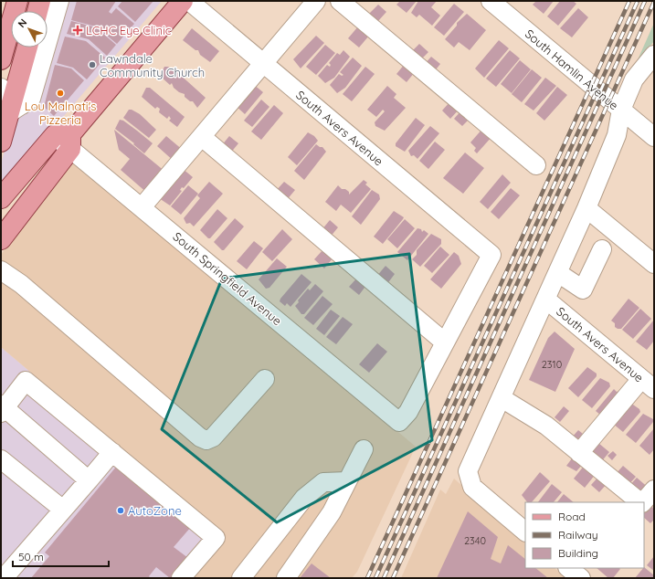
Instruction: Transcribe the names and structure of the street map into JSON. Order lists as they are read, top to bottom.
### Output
{
  "streets": {
    "street": ["South Hamlin Avenue", "South Avers Avenue", "South Springfield Avenue"]
  },
  "crossings": [
    ["South Avers Avenue", "South Springfield Avenue"]
  ],
  "places": {
    "health": ["LCHC Eye Clinic"],
    "other": ["Lawndale Community Church", "Lou Malnati's Pizzeria", "AutoZone"]
  },
  "house_numbers": ["2310", "2340"],
  "legend": ["Road", "Railway", "Building"],
  "scale_bar": "50 m",
  "north": "top left"
}
